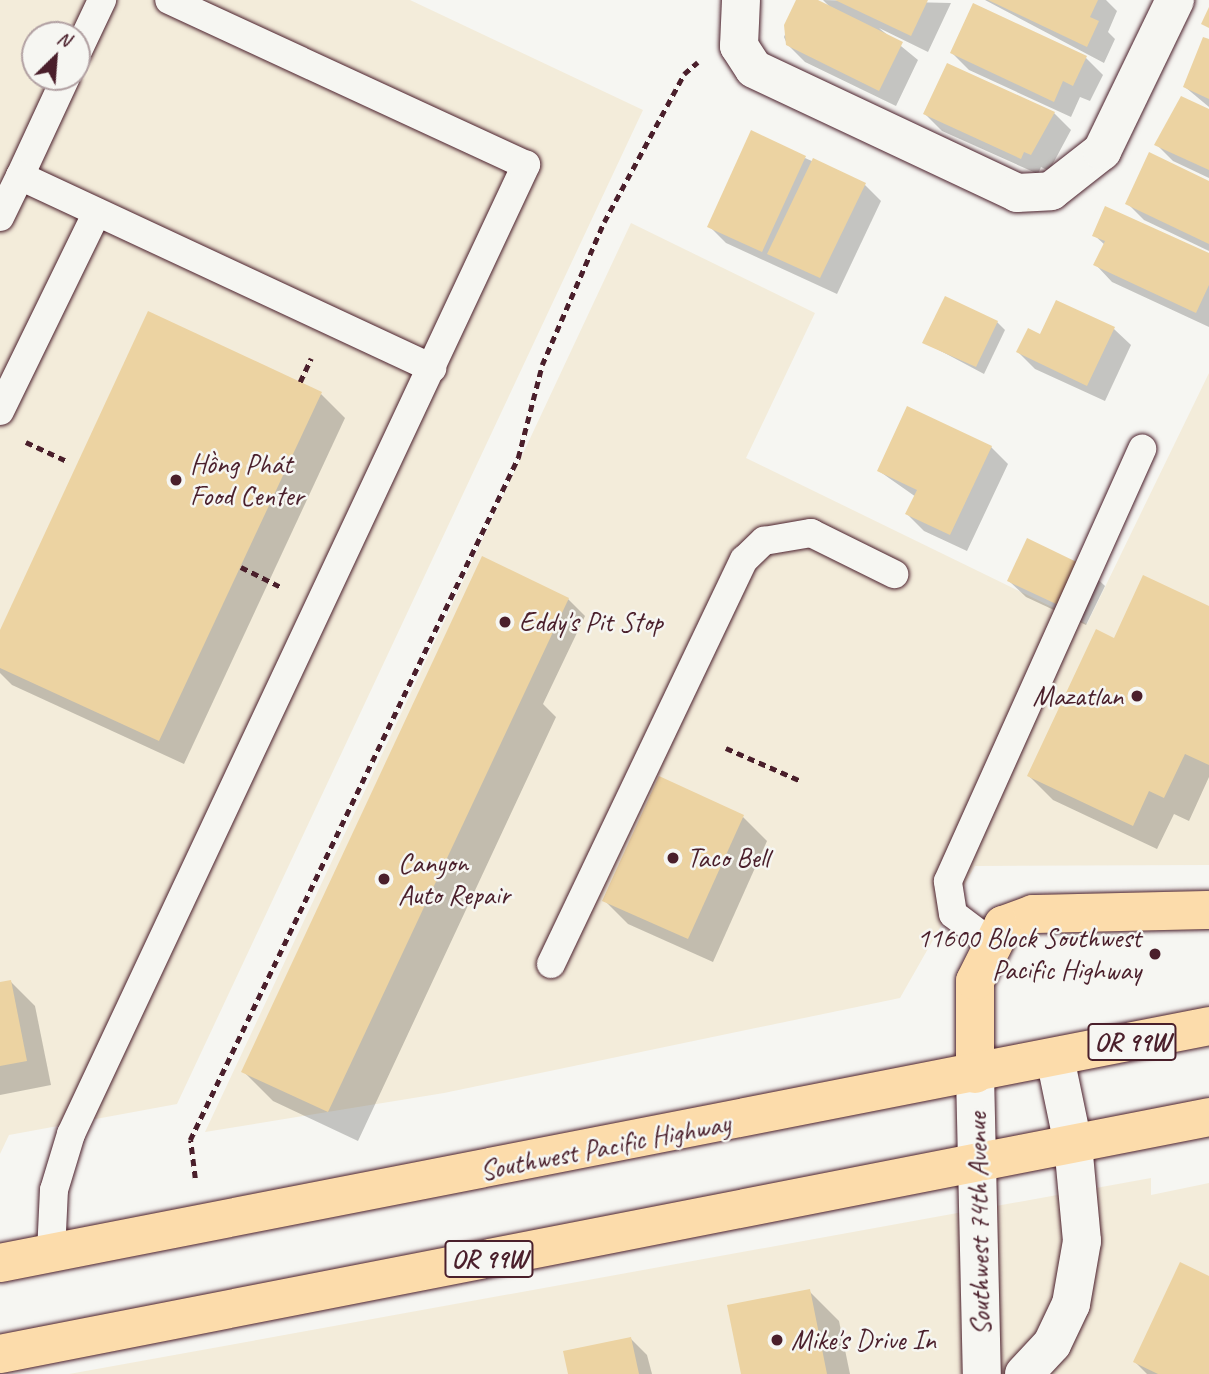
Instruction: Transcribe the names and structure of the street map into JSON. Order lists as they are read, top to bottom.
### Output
{
  "streets": {
    "highway": ["OR 99W", "Southwest Pacific Highway"],
    "street": ["Southwest 74th Avenue"]
  },
  "crossings": [
    ["OR 99W", "Southwest 74th Avenue"],
    ["Southwest Pacific Highway", "Southwest 74th Avenue"]
  ],
  "places": [
    "Hồng Phát Food Center",
    "Eddy's Pit Stop",
    "Mazatlan",
    "Taco Bell",
    "Canyon Auto Repair",
    "11600 Block Southwest Pacific Highway",
    "Mike's Drive In"
  ],
  "north": "top right"
}
